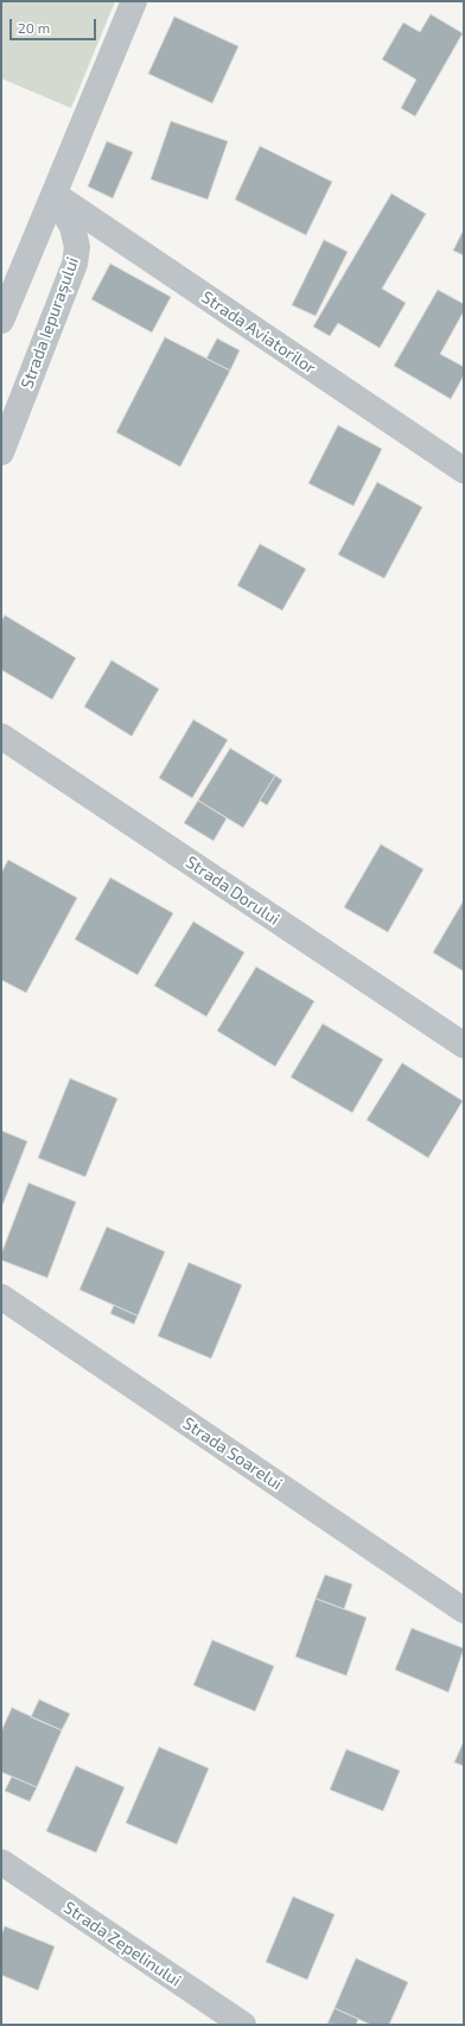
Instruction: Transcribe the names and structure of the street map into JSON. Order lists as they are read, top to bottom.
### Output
{
  "streets": {
    "street": [
      "Strada Iepurașului",
      "Strada Aviatorilor",
      "Strada Dorului",
      "Strada Soarelui",
      "Strada Zepelinului"
    ]
  },
  "crossings": [
    ["Strada Iepurașului", "Strada Aviatorilor"]
  ],
  "scale_bar": "20 m"
}
